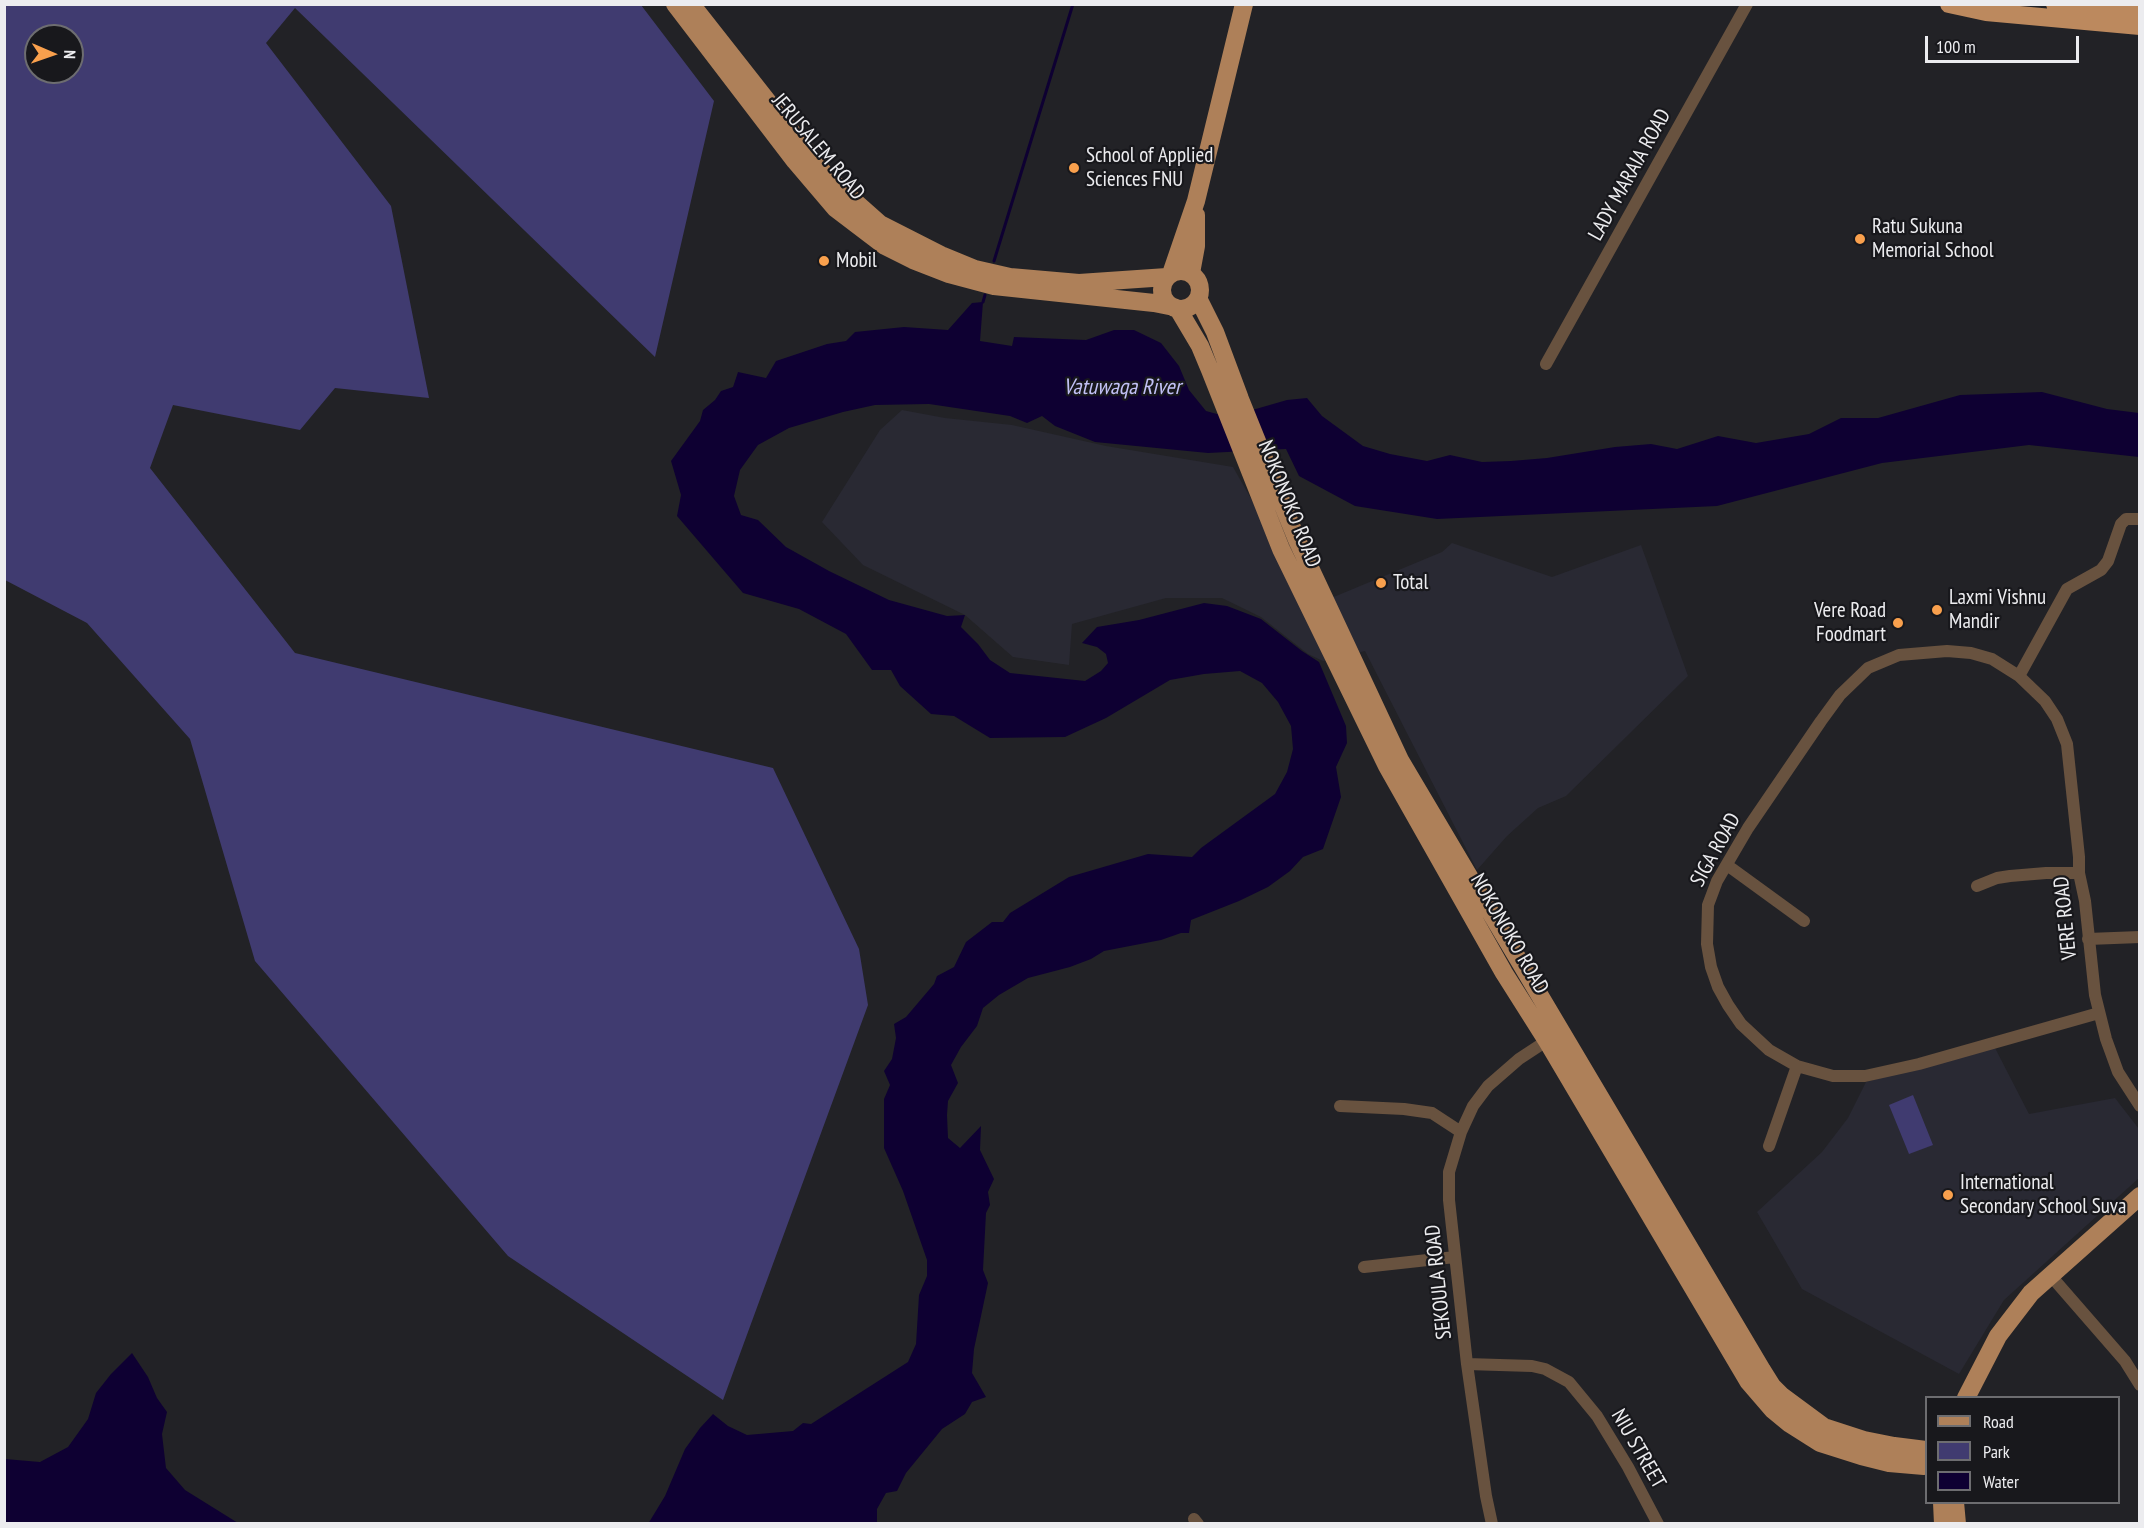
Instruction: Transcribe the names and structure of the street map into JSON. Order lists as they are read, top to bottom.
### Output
{
  "streets": {
    "main road": ["JERUSALEM ROAD", "NOKONOKO ROAD"],
    "street": [
      "LADY MARAIA ROAD",
      "SIGA ROAD",
      "VERE ROAD",
      "SEKOULA ROAD",
      "NIU STREET"
    ]
  },
  "crossings": [
    ["JERUSALEM ROAD", "NOKONOKO ROAD"],
    ["NOKONOKO ROAD", "SEKOULA ROAD"],
    ["SIGA ROAD", "VERE ROAD"],
    ["SEKOULA ROAD", "NIU STREET"]
  ],
  "water": ["Vatuwaqa River"],
  "places": [
    "School of Applied Sciences FNU",
    "Ratu Sukuna Memorial School",
    "Mobil",
    "Total",
    "Laxmi Vishnu Mandir",
    "Vere Road Foodmart",
    "International Secondary School Suva"
  ],
  "legend": ["Road", "Park", "Water"],
  "scale_bar": "100 m",
  "north": "right"
}
